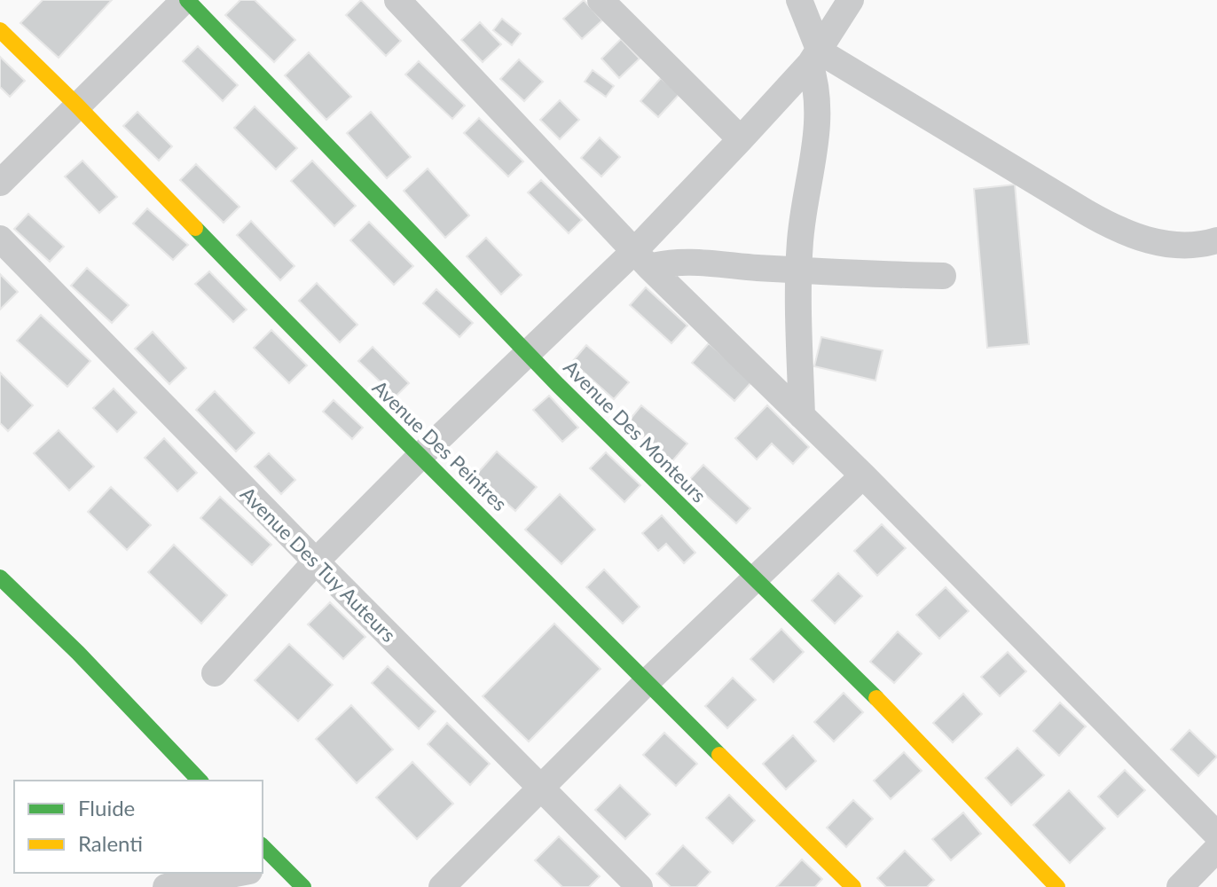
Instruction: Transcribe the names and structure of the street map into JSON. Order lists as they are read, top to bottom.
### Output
{
  "streets": {
    "street": ["Avenue Des Monteurs", "Avenue Des Peintres", "Avenue Des Tuy Auteurs"]
  },
  "legend": ["Fluide", "Ralenti"]
}
